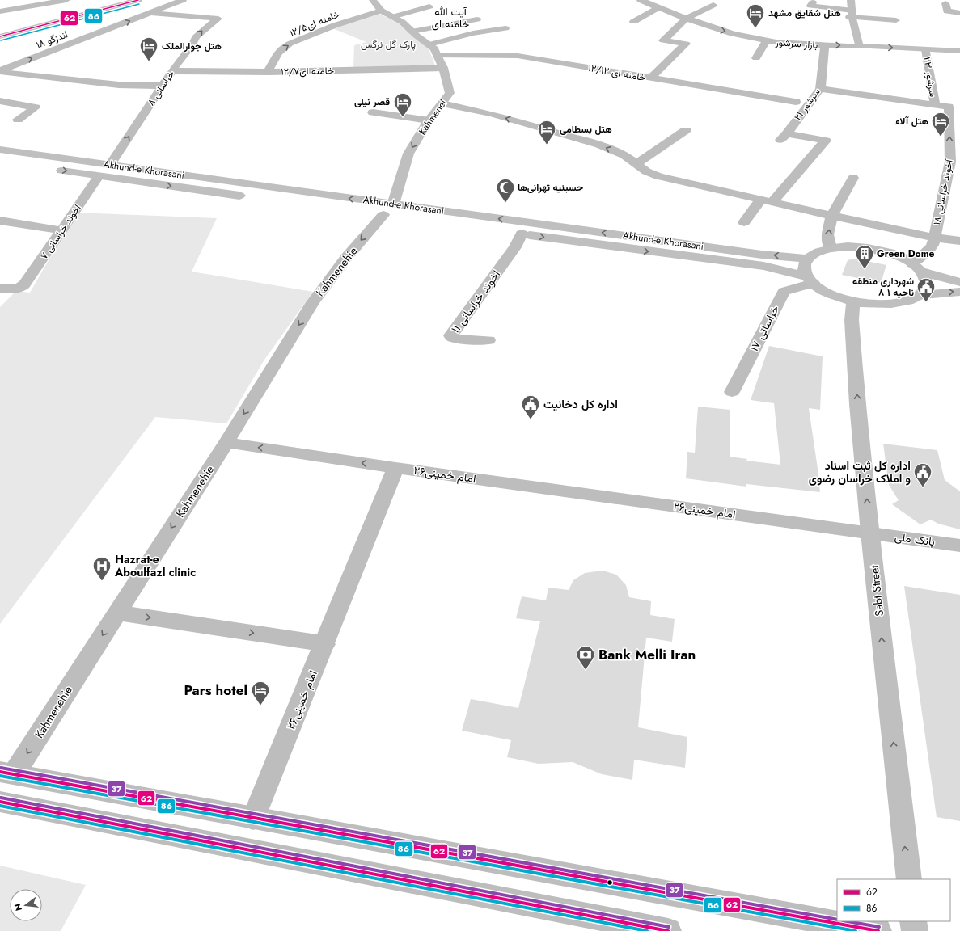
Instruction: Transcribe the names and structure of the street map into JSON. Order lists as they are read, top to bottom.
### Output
{
  "streets": {
    "main road": [
      "بازار سرشور",
      "Kahmenei",
      "Akhund-e Khorasani",
      "Sabt Street"
    ],
    "street": [
      "خامنه ای۱۲/۵",
      "اندزگو ۱۸",
      "خامنه ای۱۲/۷",
      "خامنه ای ۱۲/۱۲",
      "سرشور ۲۳",
      "خراسانی ۸",
      "سرشور ۲۱",
      "آخوند خراسانی ۱۸",
      "اخوند خراسانی ۷",
      "Kahmenehie",
      "اخوند خراسانی ۱۱",
      "خراساتی ۱۷",
      "امام خمینی۲۶",
      "بانک ملی"
    ]
  },
  "crossings": [
    ["خامنه ای۱۲/۵", "خامنه ای۱۲/۷"],
    ["خامنه ای۱۲/۵", "Kahmenei"],
    ["اندزگو ۱۸", "خراسانی ۸"],
    ["بازار سرشور", "سرشور ۲۳"],
    ["بازار سرشور", "سرشور ۲۱"],
    ["خامنه ای۱۲/۷", "خراسانی ۸"],
    ["خامنه ای۱۲/۷", "Kahmenei"],
    ["خامنه ای ۱۲/۱۲", "Kahmenei"],
    ["سرشور ۲۳", "آخوند خراسانی ۱۸"],
    ["خراسانی ۸", "Akhund-e Khorasani"],
    ["Kahmenei", "Akhund-e Khorasani"],
    ["Kahmenei", "Kahmenehie"],
    ["Akhund-e Khorasani", "اخوند خراسانی ۷"],
    ["Akhund-e Khorasani", "Kahmenehie"],
    ["Akhund-e Khorasani", "اخوند خراسانی ۱۱"],
    ["Akhund-e Khorasani", "خراساتی ۱۷"],
    ["امام خمینی۲۶", "بانک ملی"],
    ["امام خمینی۲۶", "Sabt Street"],
    ["بانک ملی", "Sabt Street"]
  ],
  "one_way": [
    "خامنه ای۱۲/۵",
    "Kahmenei",
    "آخوند خراسانی ۱۸",
    "Kahmenehie",
    "Sabt Street"
  ],
  "districts": ["آیت الله خامنه ای"],
  "parks": ["پارک گل نرگس"],
  "places": {
    "hotel": [
      "هتل شقایق مشهد",
      "هتل جوارالملک",
      "قصر نیلی",
      "هتل آلاء",
      "هتل بسطامی",
      "Pars hotel"
    ],
    "mosque": ["حسینیه تهرانی‌ها"],
    "building": ["Green Dome"],
    "public building": ["شهرداری منطقه ۸ ناحیه ۱", "اداره کل دخانیت", "اداره کل ثبت اسناد و املاک خراسان رضوی"],
    "hospital": ["Hazrat-e Aboulfazl clinic"],
    "bank": ["Bank Melli Iran"]
  },
  "lines": ["transit line 62", "transit line 86", "transit line 37"],
  "legend": ["62", "86"],
  "north": "left"
}
